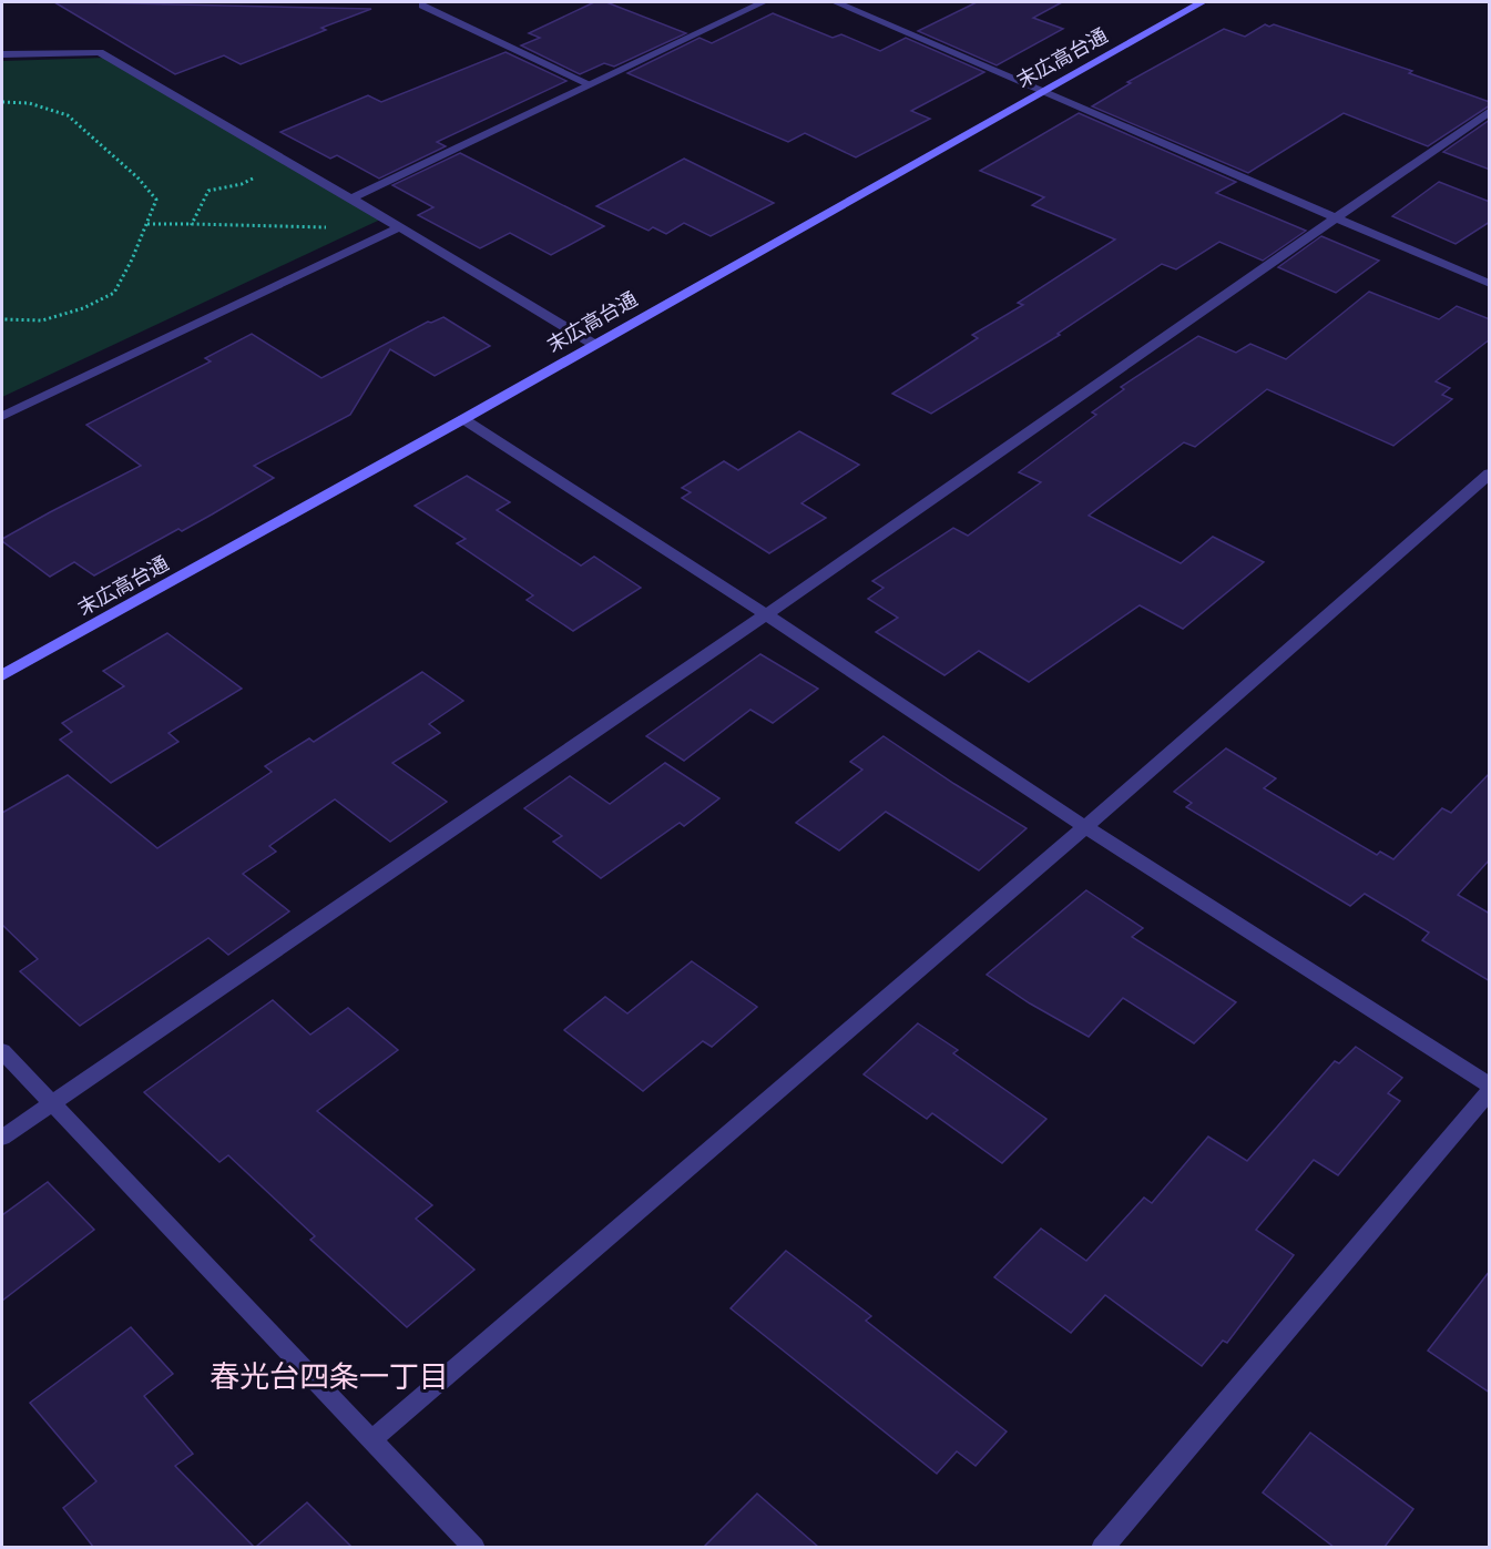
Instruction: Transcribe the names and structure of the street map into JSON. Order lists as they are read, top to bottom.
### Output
{
  "streets": {
    "street": ["末広高台通"]
  },
  "districts": ["春光台四条一丁目"]
}
